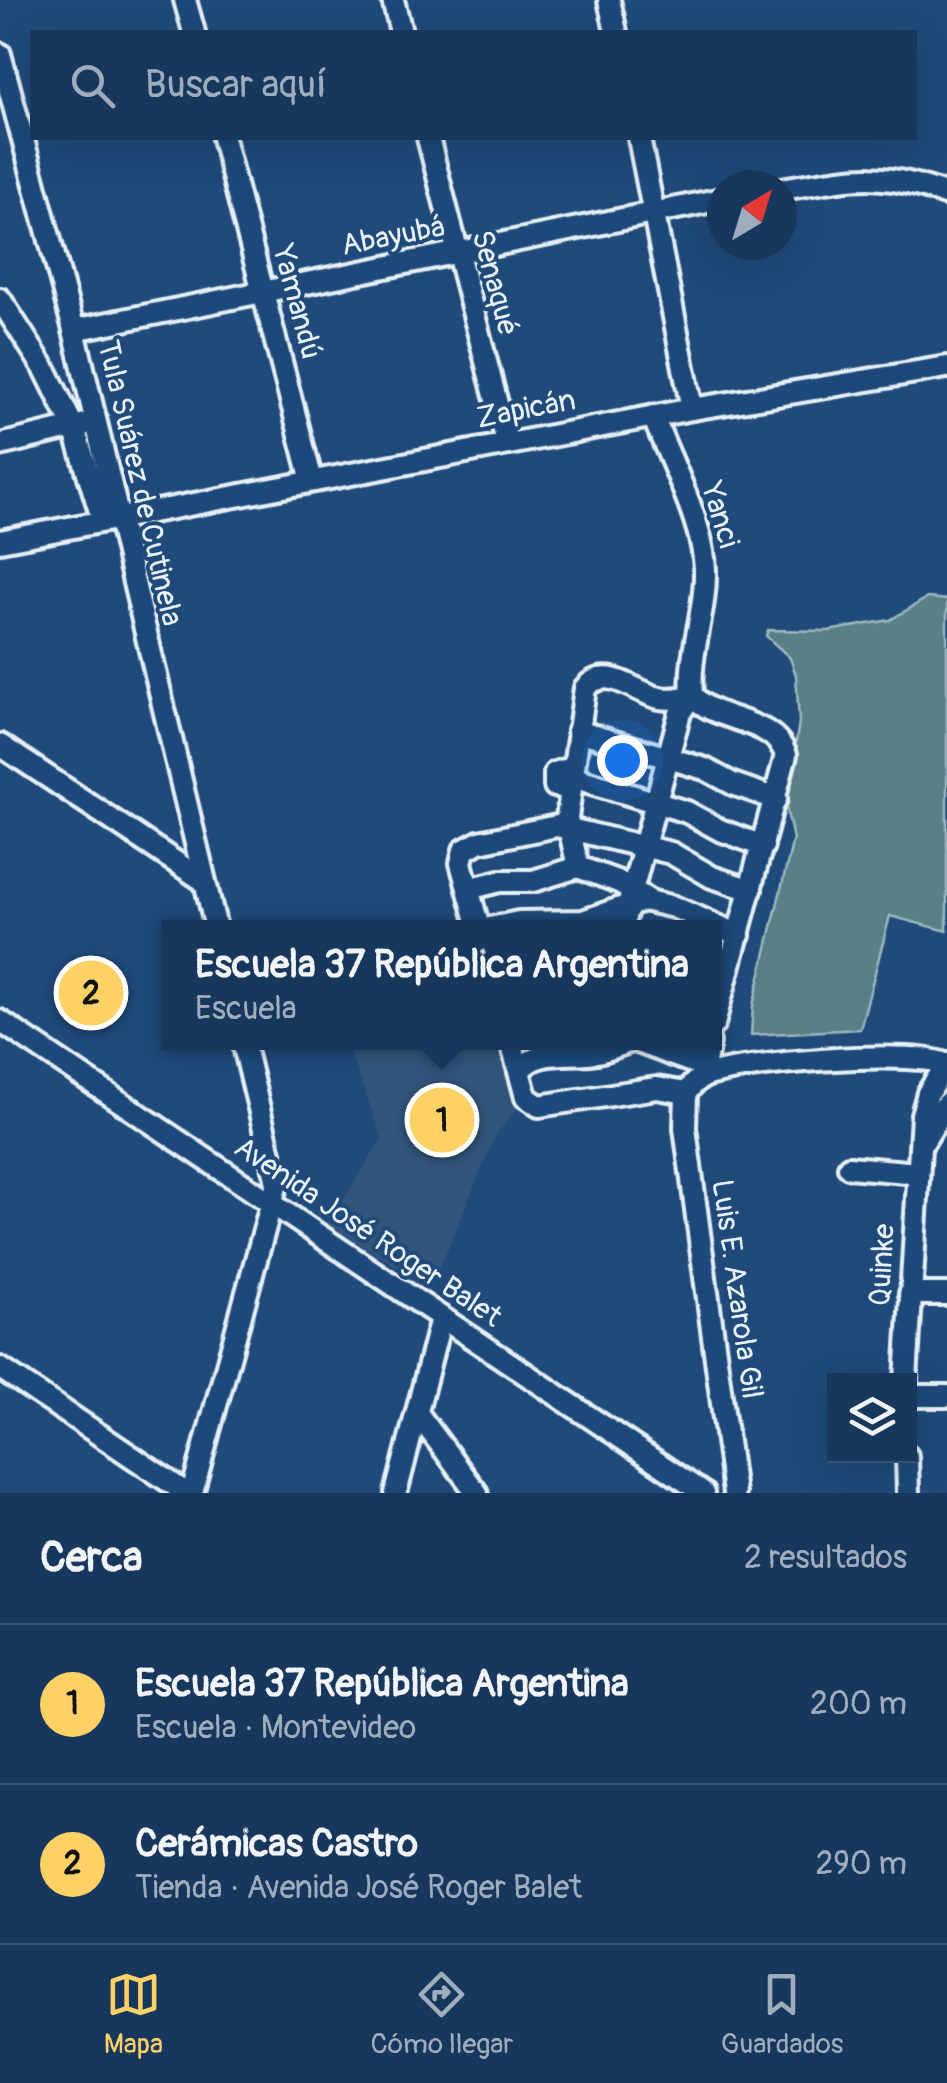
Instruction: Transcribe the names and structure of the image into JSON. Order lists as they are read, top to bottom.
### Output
{
  "streets": {
    "street": [
      "Abayubá",
      "Senaqué",
      "Yamandú",
      "Zapicán",
      "Tula Suárez de Cutinela",
      "Yanci",
      "Avenida José Roger Balet",
      "Quinke",
      "Luis E. Azarola Gil"
    ]
  },
  "crossings": [
    ["Abayubá", "Senaqué"],
    ["Abayubá", "Yamandú"],
    ["Abayubá", "Tula Suárez de Cutinela"],
    ["Senaqué", "Zapicán"],
    ["Yamandú", "Zapicán"],
    ["Zapicán", "Tula Suárez de Cutinela"],
    ["Zapicán", "Yanci"]
  ],
  "north": "top right",
  "page": {
    "search": "Buscar aquí",
    "popup": ["Escuela 37 República Argentina", "Escuela"],
    "pins": ["2", "1"],
    "heading": ["Cerca", "2 resultados"],
    "list": [
      {
        "mark": "1",
        "name": "Escuela 37 República Argentina",
        "note": "Escuela · Montevideo",
        "value": "200 m"
      },
      {
        "mark": "2",
        "name": "Cerámicas Castro",
        "note": "Tienda · Avenida José Roger Balet",
        "value": "290 m"
      }
    ],
    "nav": ["Mapa", "Cómo llegar", "Guardados"]
  }
}
